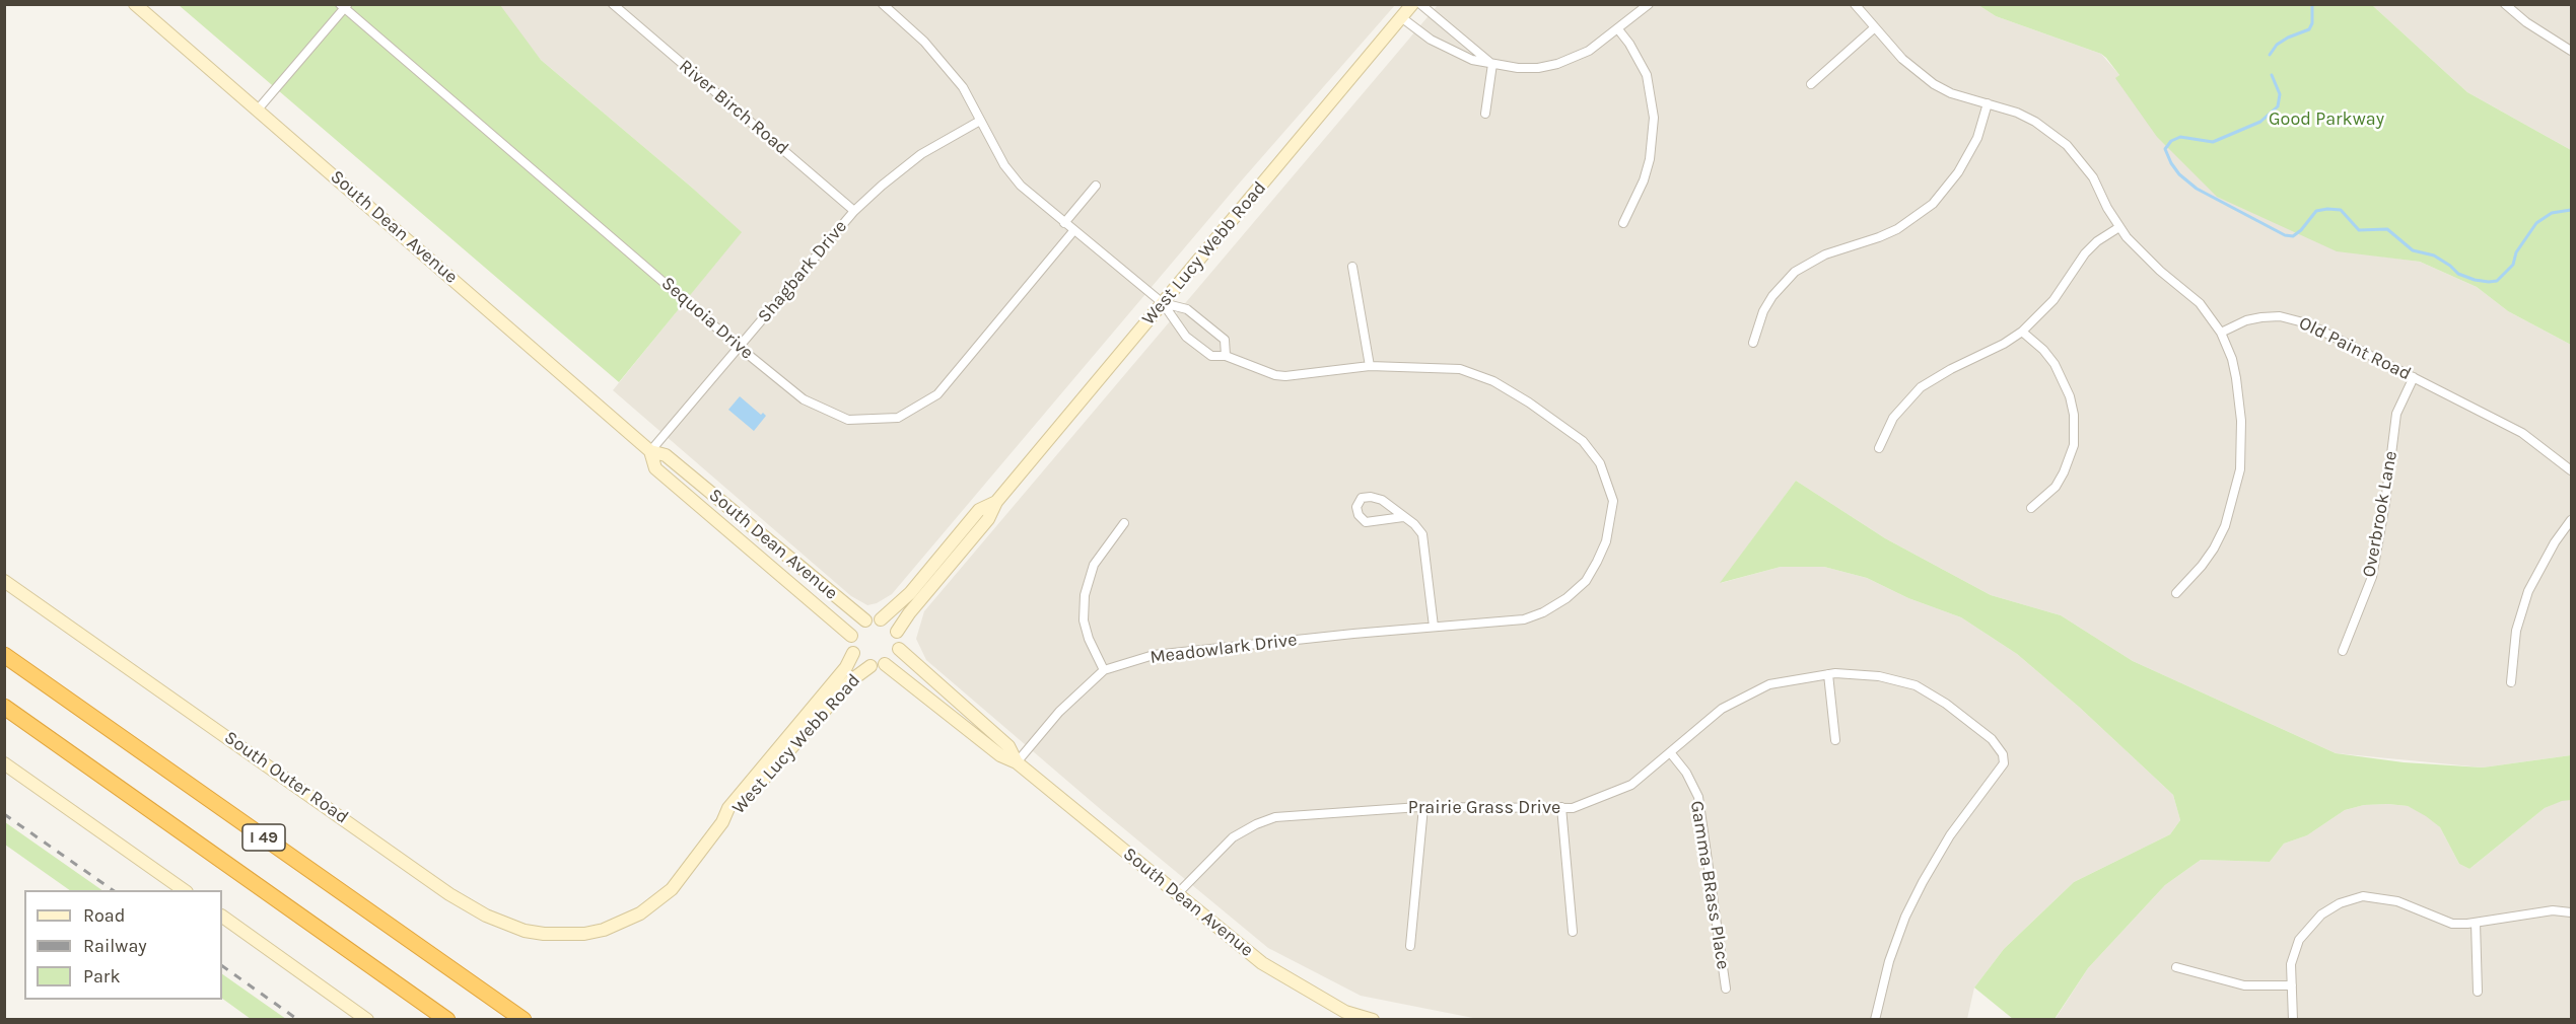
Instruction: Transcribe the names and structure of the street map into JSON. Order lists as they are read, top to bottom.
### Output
{
  "streets": {
    "highway": ["I 49"],
    "street": [
      "River Birch Road",
      "South Dean Avenue",
      "West Lucy Webb Road",
      "Shagbark Drive",
      "Sequoia Drive",
      "Old Paint Road",
      "Overbrook Lane",
      "Meadowlark Drive",
      "South Outer Road",
      "Prairie Grass Drive",
      "Gamma BRass Place"
    ]
  },
  "crossings": [
    ["River Birch Road", "Shagbark Drive"],
    ["South Dean Avenue", "West Lucy Webb Road"],
    ["South Dean Avenue", "Shagbark Drive"],
    ["South Dean Avenue", "Meadowlark Drive"],
    ["South Dean Avenue", "Prairie Grass Drive"],
    ["West Lucy Webb Road", "Meadowlark Drive"],
    ["West Lucy Webb Road", "South Outer Road"],
    ["Shagbark Drive", "Sequoia Drive"],
    ["Old Paint Road", "Overbrook Lane"],
    ["Prairie Grass Drive", "Gamma BRass Place"]
  ],
  "parks": ["Good Parkway"],
  "legend": ["Road", "Railway", "Park"]
}
